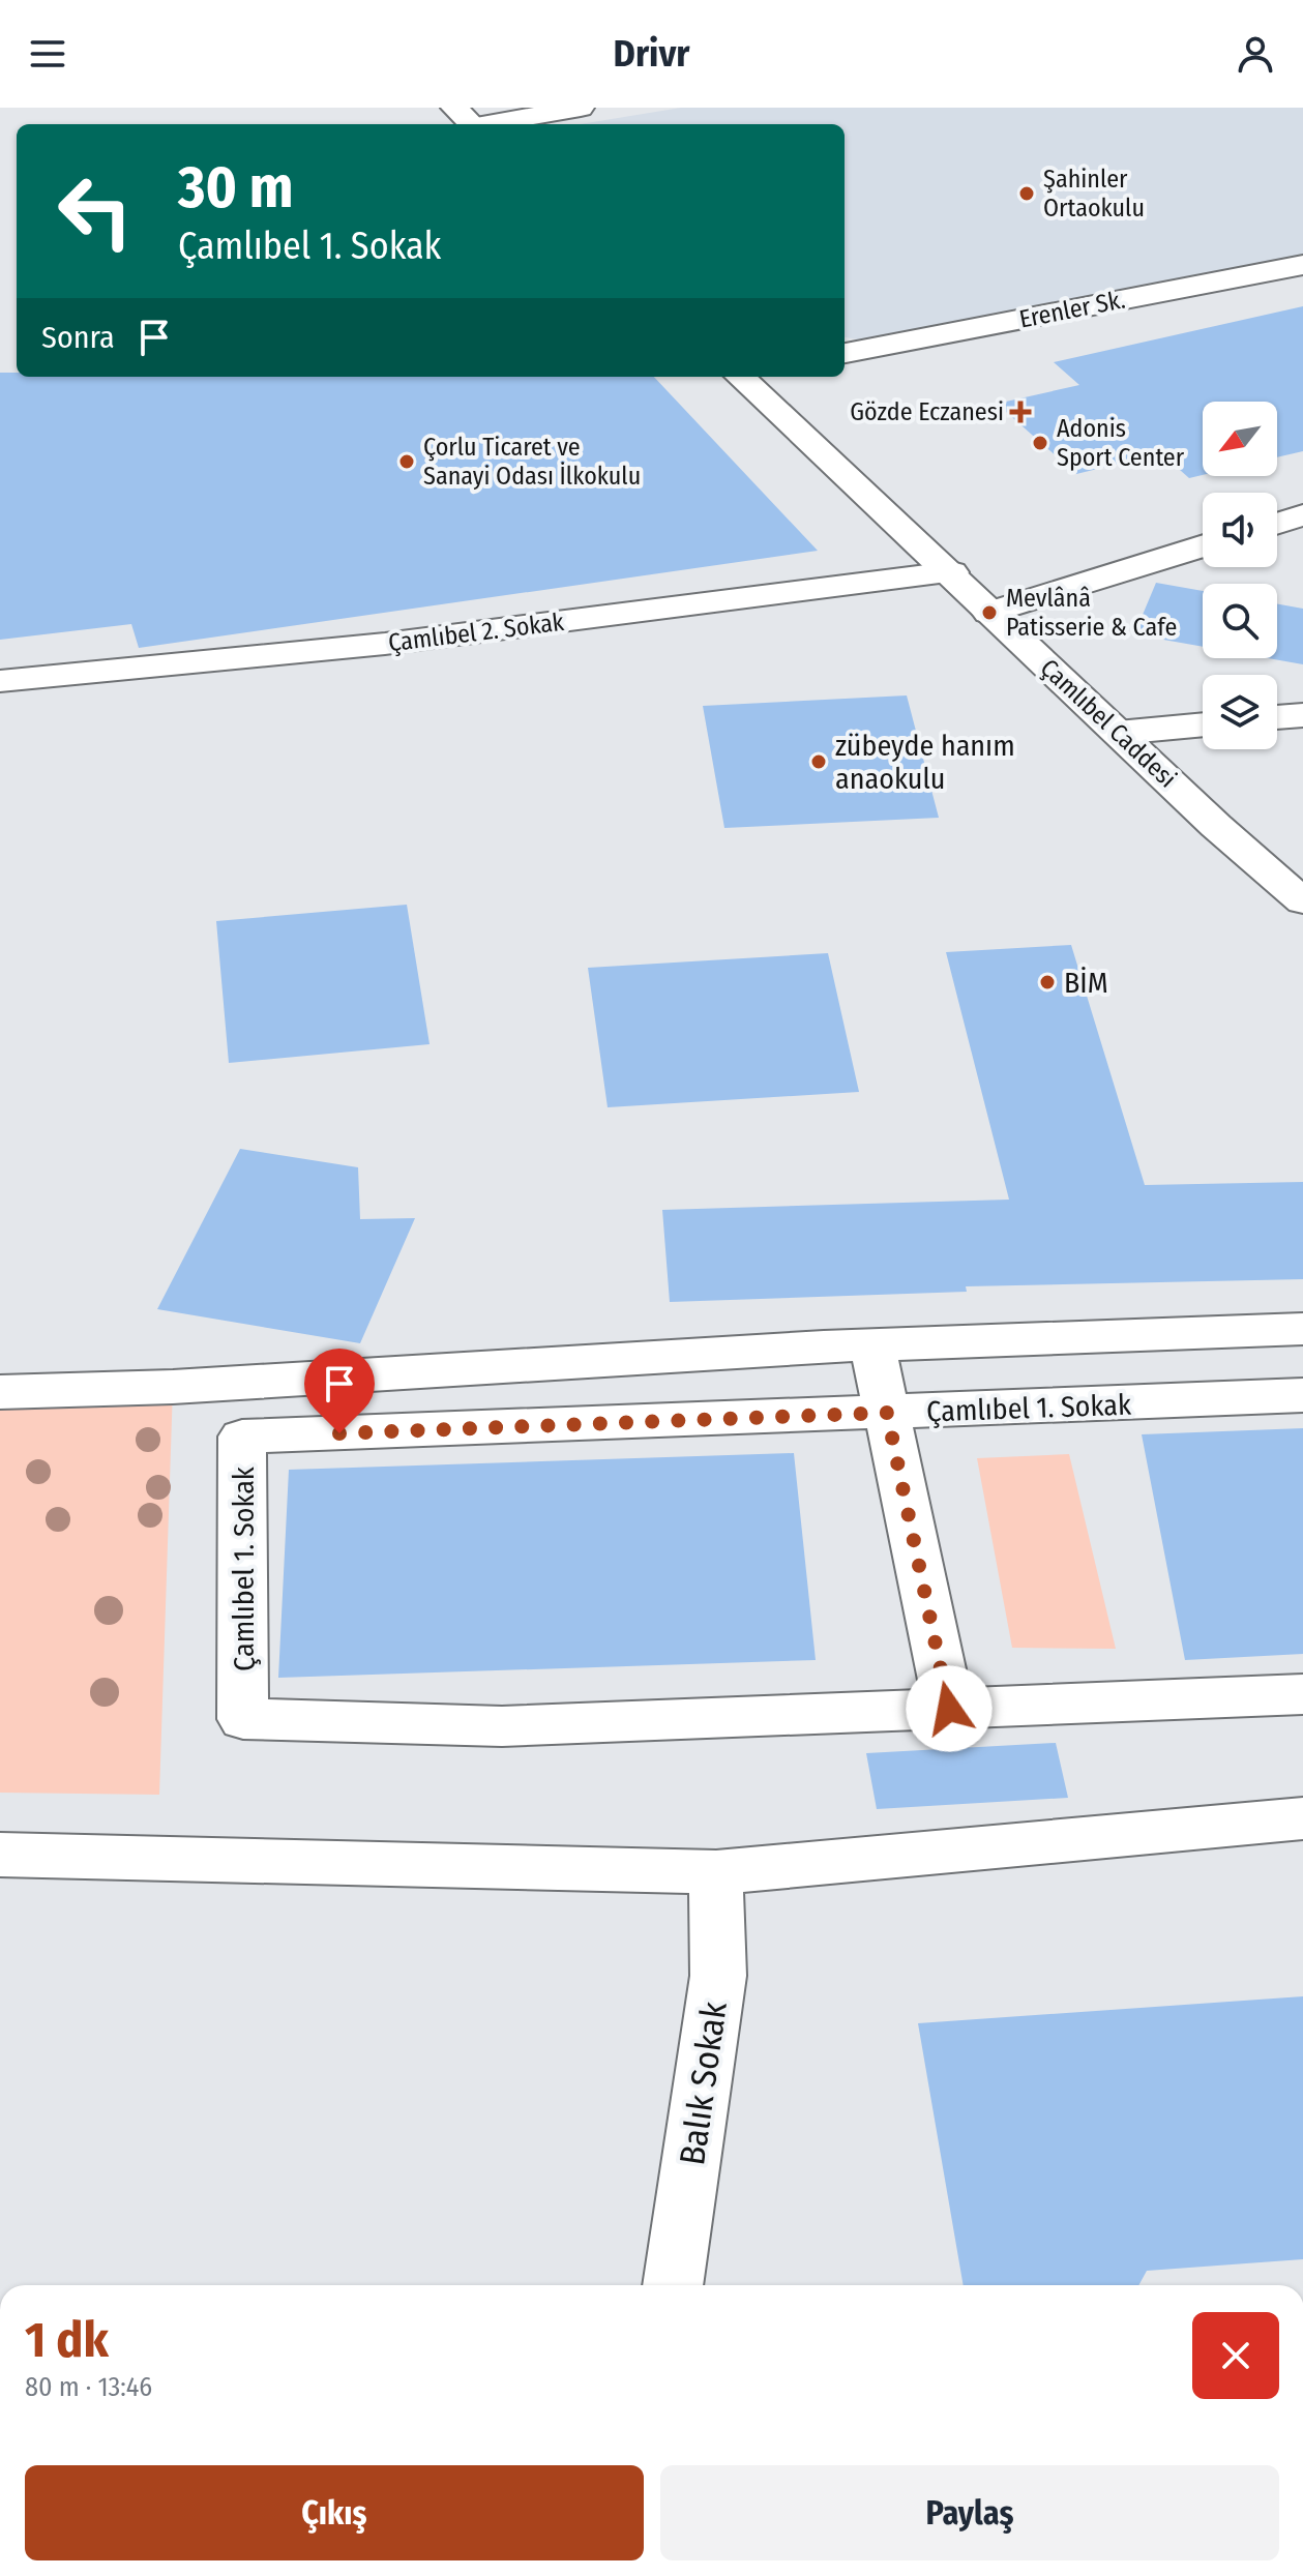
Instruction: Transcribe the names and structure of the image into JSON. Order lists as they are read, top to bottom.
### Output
{
  "streets": {
    "street": [
      "Erenler Sk.",
      "Çamlıbel 2. Sokak",
      "Çamlıbel Caddesi",
      "Çamlıbel 1. Sokak",
      "Balık Sokak"
    ]
  },
  "crossings": [
    ["Çamlıbel 2. Sokak", "Çamlıbel Caddesi"]
  ],
  "places": {
    "other": [
      "Şahinler Ortaokulu",
      "Adonis Sport Center",
      "Çorlu Ticaret ve Sanayi Odası İlkokulu",
      "Mevlânâ Patisserie & Cafe",
      "zübeyde hanım anaokulu",
      "BİM"
    ],
    "health": ["Gözde Eczanesi"]
  },
  "north": "bottom left",
  "page": {
    "header": "Drivr",
    "turn": ["30 m", "Çamlıbel 1. Sokak"],
    "then": "Sonra",
    "heading": ["1 dk", "80 m · 13:46"],
    "buttons": ["Çıkış", "Paylaş"]
  }
}
